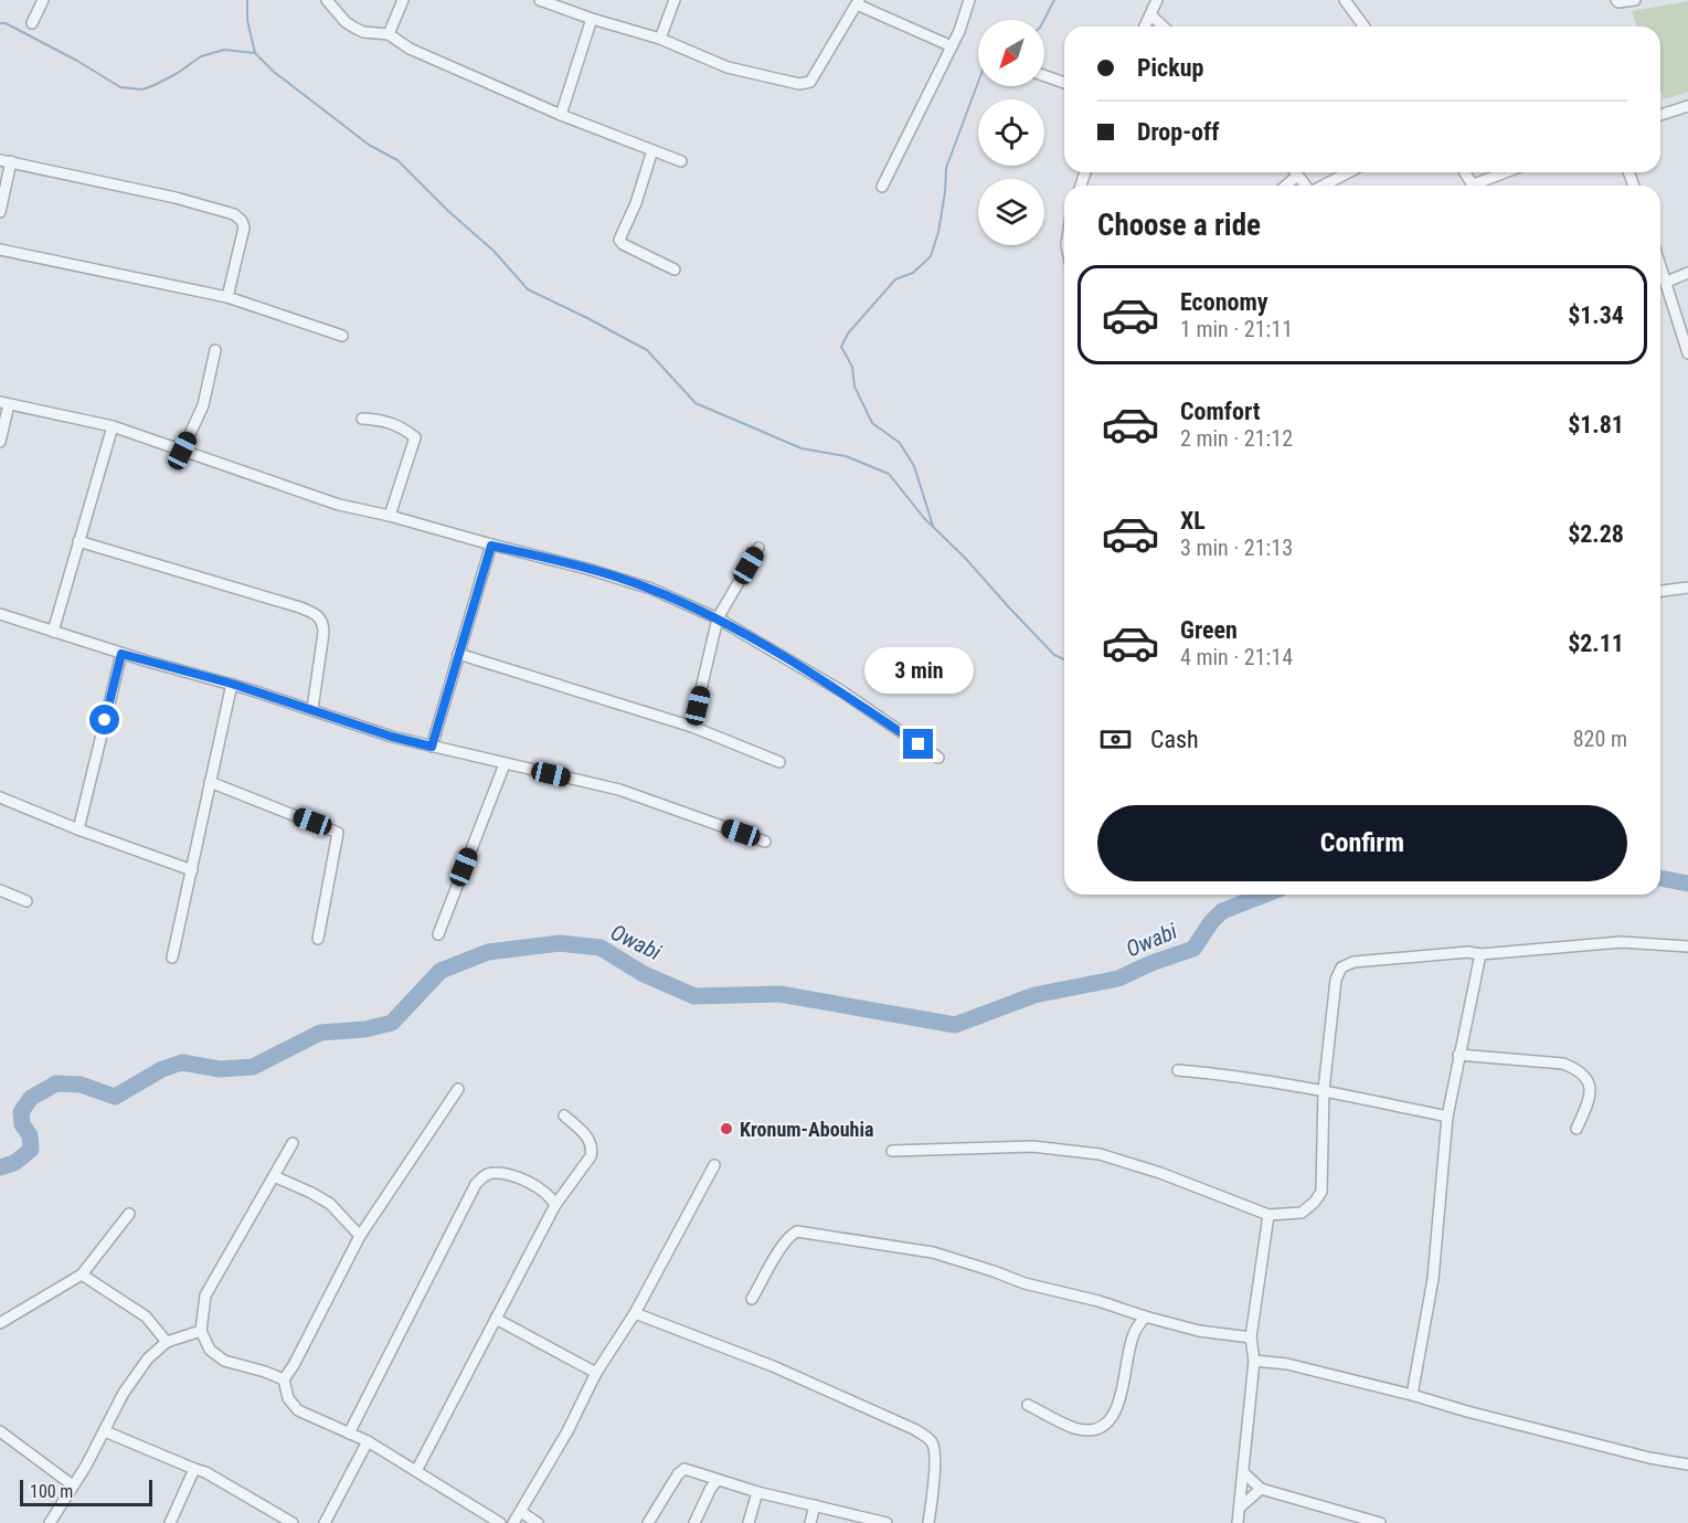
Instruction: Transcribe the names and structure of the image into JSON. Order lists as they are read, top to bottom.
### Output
{
  "water": ["Owabi"],
  "places": ["Kronum-Abouhia"],
  "scale_bar": "100 m",
  "north": "bottom left",
  "page": {
    "banner": ["Pickup", "Drop-off"],
    "heading": "Choose a ride",
    "list": [
      {
        "name": "Economy",
        "note": "1 min · 21:11",
        "value": "$1.34"
      },
      {
        "name": "Comfort",
        "note": "2 min · 21:12",
        "value": "$1.81"
      },
      {
        "name": "XL",
        "note": "3 min · 21:13",
        "value": "$2.28"
      },
      {
        "name": "Green",
        "note": "4 min · 21:14",
        "value": "$2.11"
      }
    ],
    "bubble": "3 min",
    "pay": ["Cash", "820 m"],
    "buttons": "Confirm",
    "scale": "100 m"
  }
}
